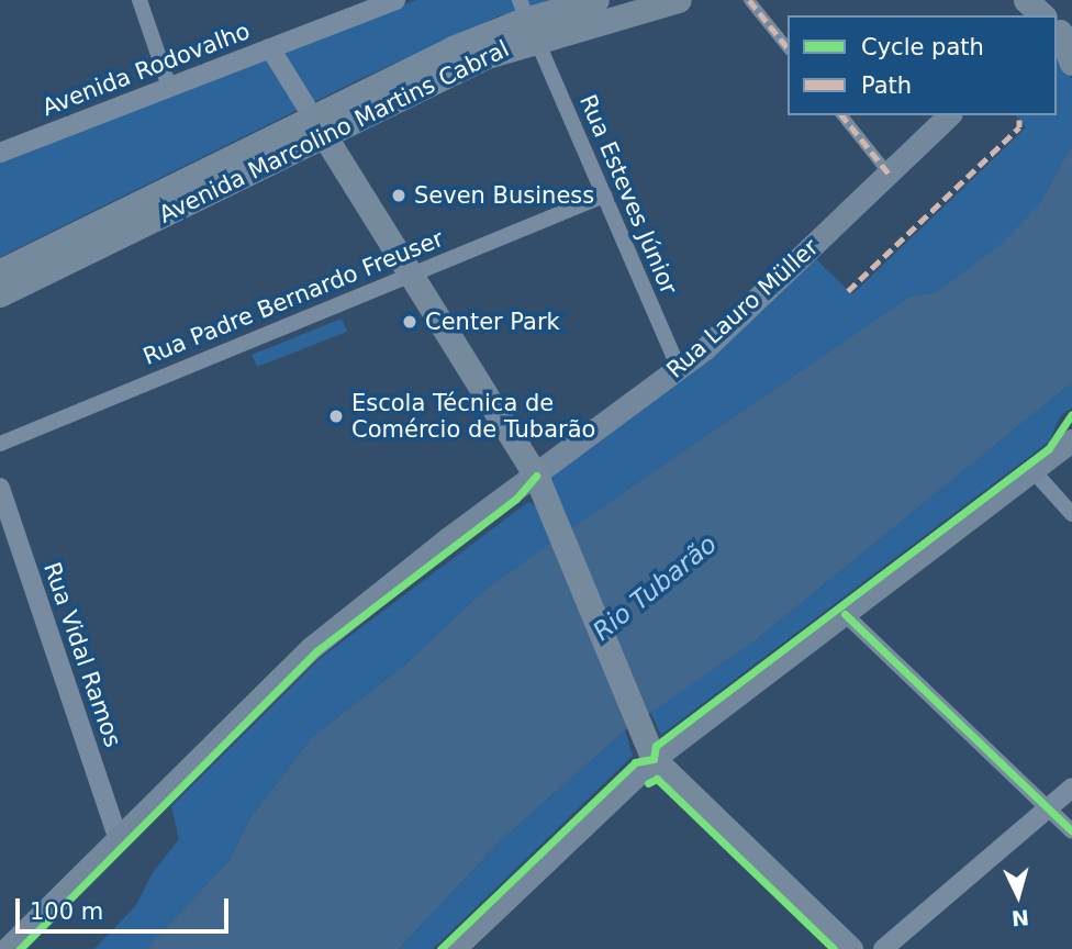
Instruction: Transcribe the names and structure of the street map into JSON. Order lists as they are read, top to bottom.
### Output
{
  "streets": {
    "main road": ["Avenida Marcolino Martins Cabral", "Rua Lauro Müller"],
    "street": [
      "Avenida Rodovalho",
      "Rua Esteves Júnior",
      "Rua Padre Bernardo Freuser",
      "Rua Vidal Ramos"
    ]
  },
  "crossings": [
    ["Avenida Marcolino Martins Cabral", "Rua Esteves Júnior"],
    ["Rua Esteves Júnior", "Rua Padre Bernardo Freuser"],
    ["Rua Esteves Júnior", "Rua Lauro Müller"],
    ["Rua Lauro Müller", "Rua Vidal Ramos"]
  ],
  "water": ["Rio Tubarão"],
  "places": ["Seven Business", "Center Park", "Escola Técnica de Comércio de Tubarão"],
  "legend": ["Cycle path", "Path"],
  "scale_bar": "100 m",
  "north": "bottom"
}
